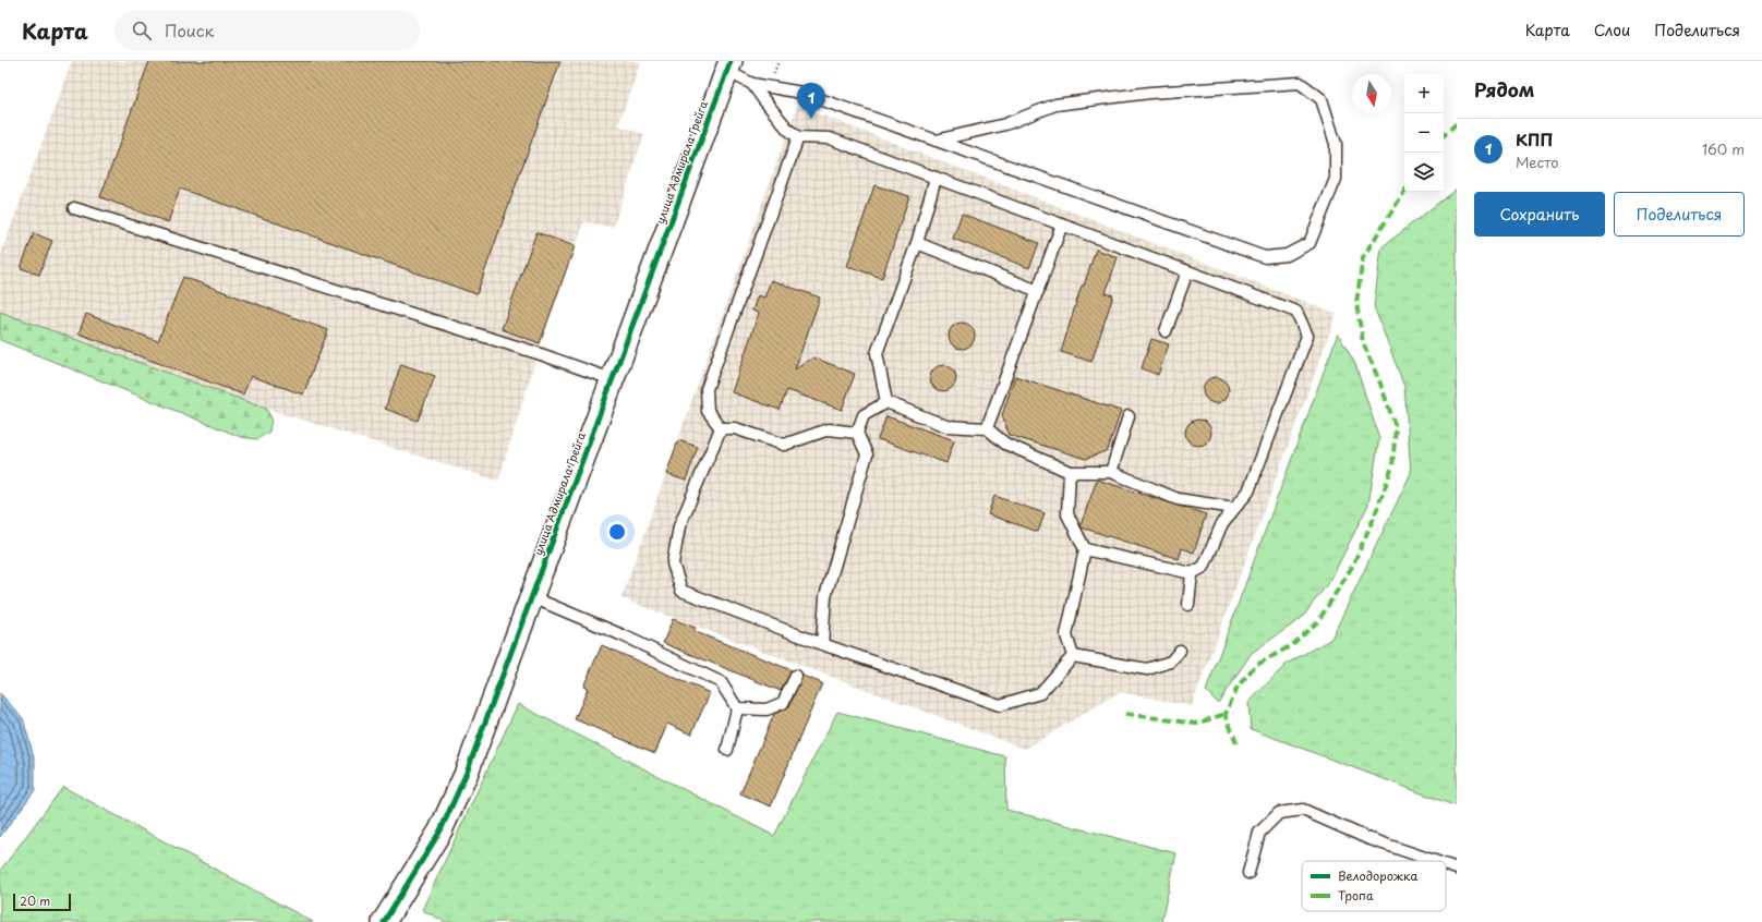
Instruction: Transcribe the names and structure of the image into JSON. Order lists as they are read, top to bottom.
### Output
{
  "streets": {
    "street": ["улица Адмирала Грейга"]
  },
  "legend": ["Велодорожка", "Тропа"],
  "scale_bar": "20 m",
  "north": "bottom",
  "page": {
    "header": "Карта",
    "search": "Поиск",
    "nav": ["Карта", "Слои", "Поделиться"],
    "heading": "Рядом",
    "map_buttons": ["+", "−"],
    "pins": "1",
    "list": [
      {
        "mark": "1",
        "name": "КПП",
        "note": "Место",
        "value": "160 m"
      }
    ],
    "buttons": ["Сохранить", "Поделиться"],
    "scale": "20 m"
  }
}
